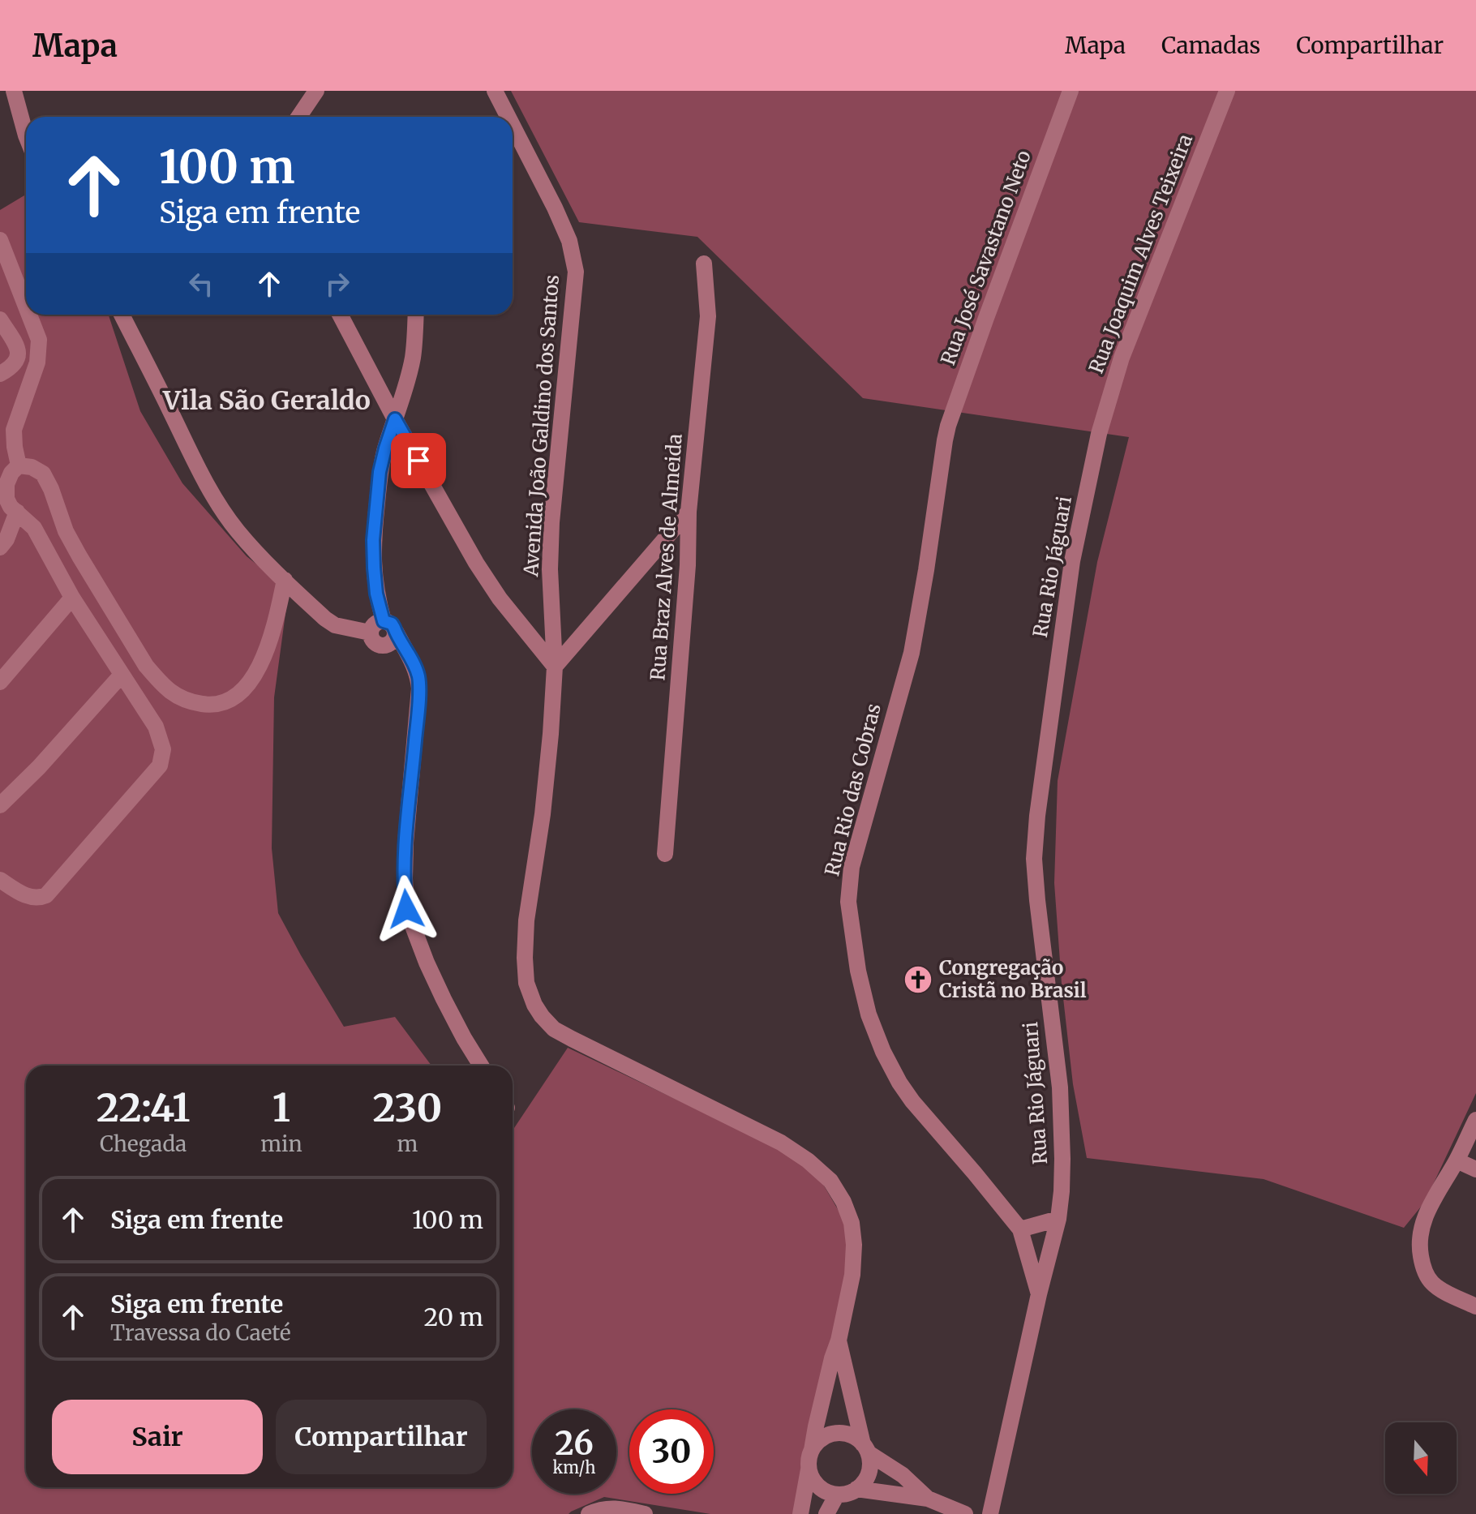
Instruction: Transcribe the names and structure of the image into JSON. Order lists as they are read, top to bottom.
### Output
{
  "streets": {
    "street": [
      "Rua Joaquim Alves Teixeira",
      "Rua José Savastano Neto",
      "Avenida João Galdino dos Santos",
      "Rua Braz Alves de Almeida",
      "Rua Rio Jáguari",
      "Rua Rio das Cobras"
    ]
  },
  "crossings": [
    ["Rua Joaquim Alves Teixeira", "Rua Rio Jáguari"],
    ["Rua José Savastano Neto", "Rua Rio das Cobras"],
    ["Rua Rio Jáguari", "Rua Rio das Cobras"]
  ],
  "districts": ["Vila São Geraldo"],
  "places": {
    "church": ["Congregação Cristã no Brasil"]
  },
  "north": "bottom",
  "page": {
    "header": "Mapa",
    "nav": ["Mapa", "Camadas", "Compartilhar"],
    "turn": ["100 m", "Siga em frente"],
    "eta": [
      "22:41",
      "Chegada",
      "1",
      "min",
      "230",
      "m"
    ],
    "list": [
      {
        "name": "Siga em frente",
        "value": "100 m"
      },
      {
        "name": "Siga em frente",
        "note": "Travessa do Caeté",
        "value": "20 m"
      }
    ],
    "buttons": ["Sair", "Compartilhar"],
    "speed": "26 km/h",
    "limit": "30"
  }
}
